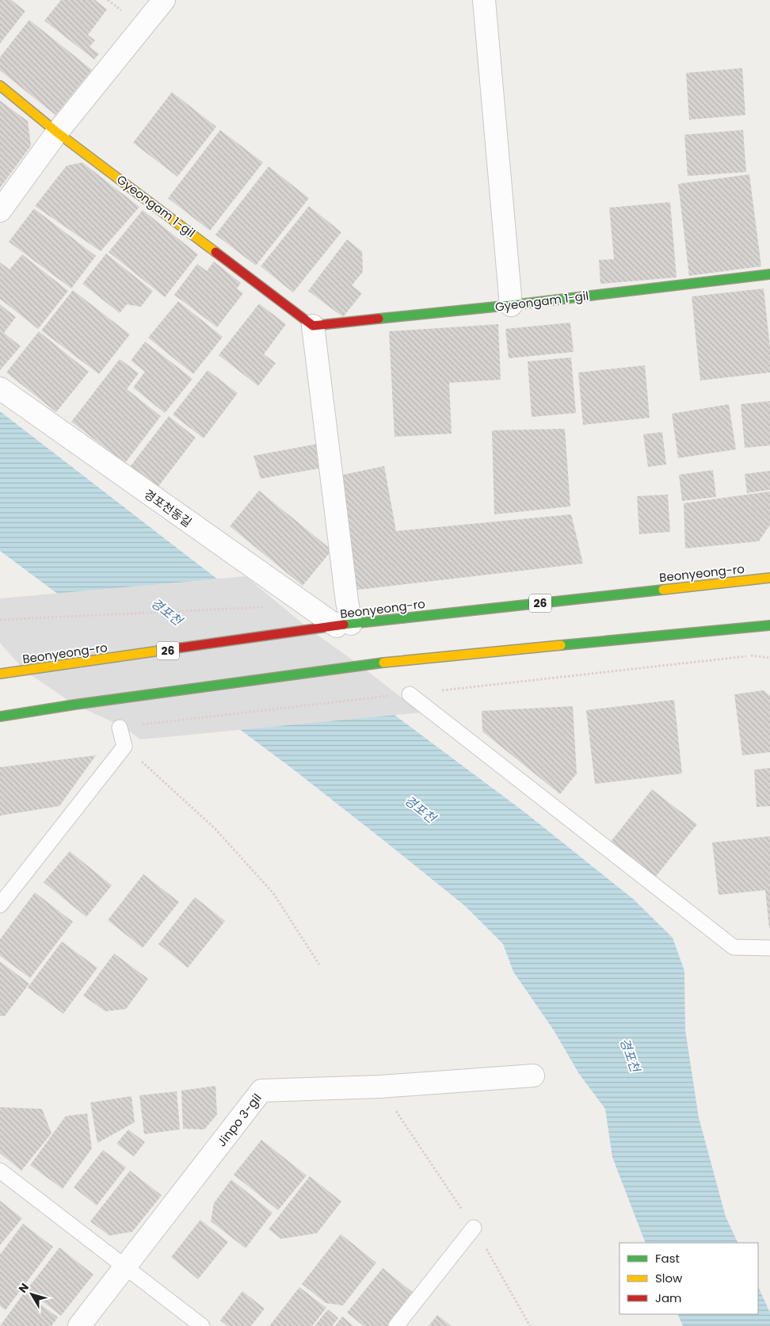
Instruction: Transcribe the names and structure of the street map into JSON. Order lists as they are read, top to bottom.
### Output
{
  "streets": {
    "main road": ["Gyeongam 1-gil", "Beonyeong-ro", "26"],
    "street": ["경포천동길", "Jinpo 3-gil"]
  },
  "crossings": [
    ["경포천동길", "Beonyeong-ro"]
  ],
  "water": ["경포천"],
  "legend": ["Fast", "Slow", "Jam"],
  "north": "top left"
}
